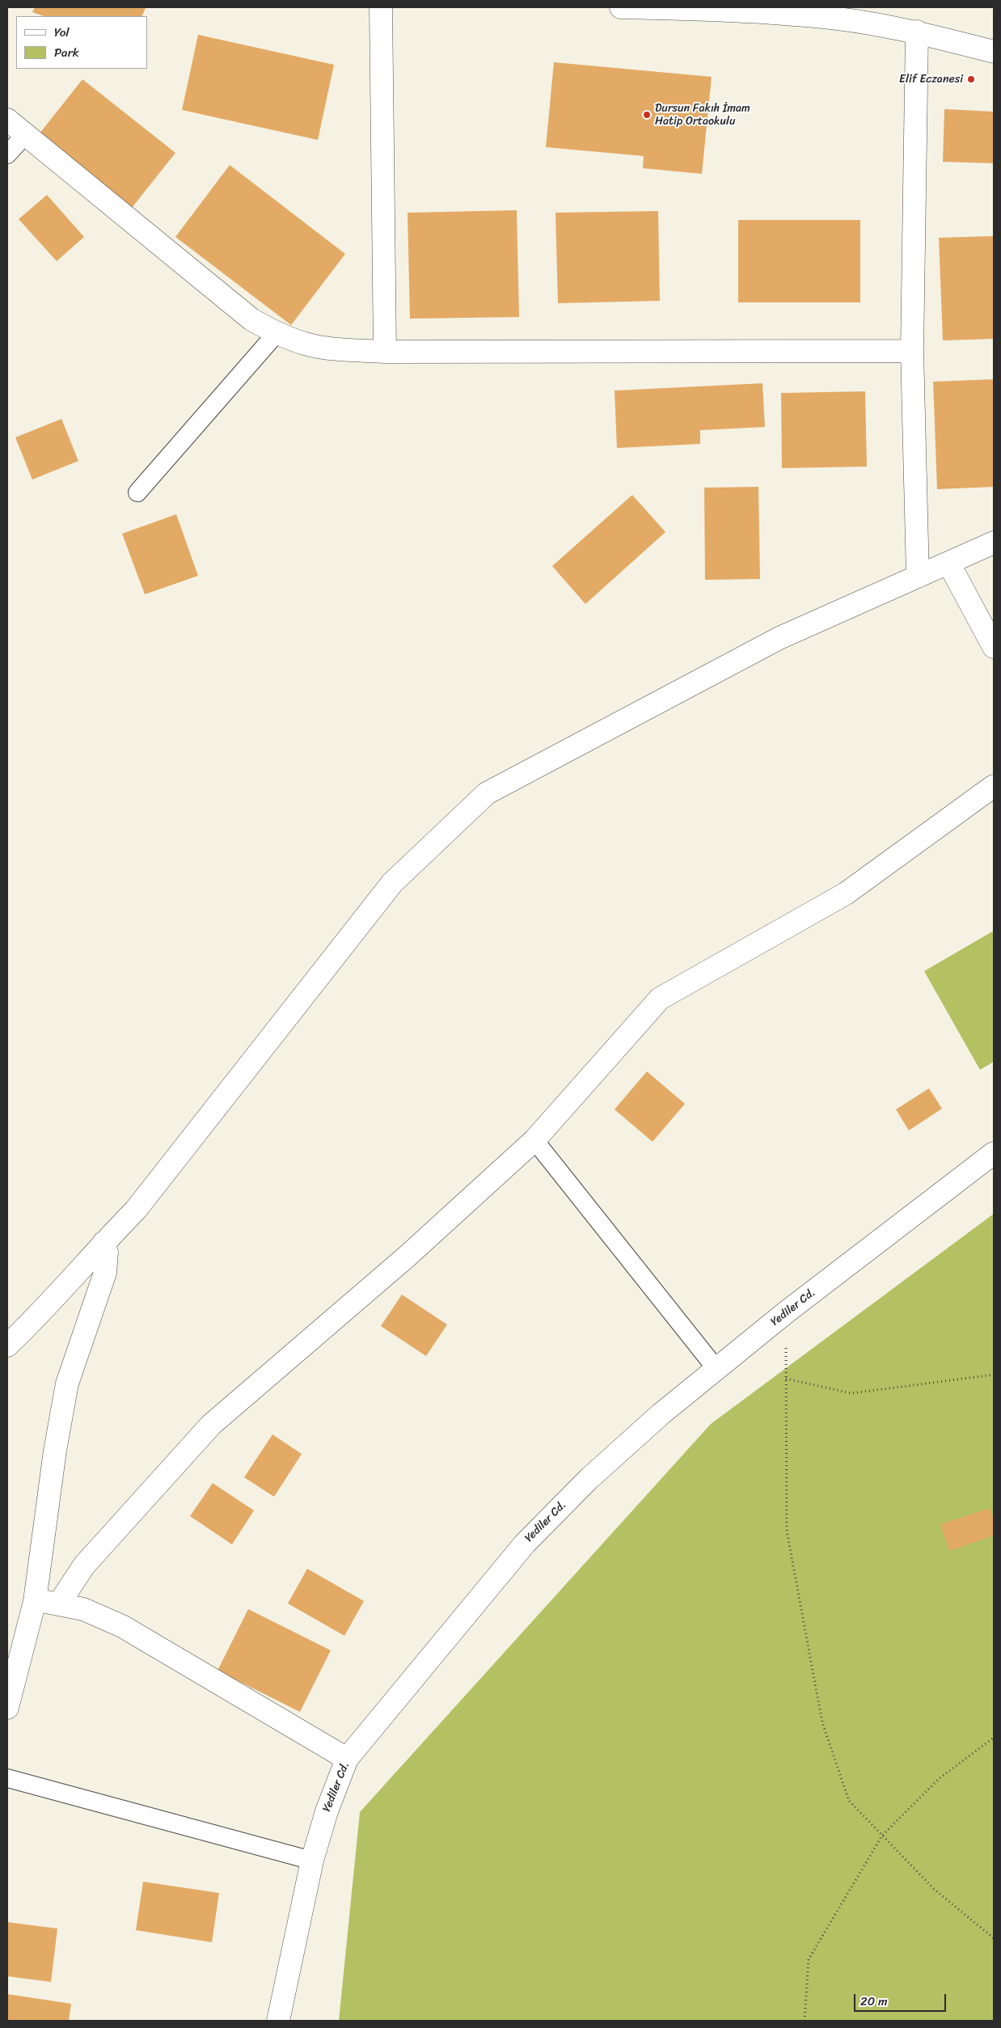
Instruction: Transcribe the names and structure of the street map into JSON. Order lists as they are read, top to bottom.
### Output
{
  "streets": {
    "street": ["Yediler Cd."]
  },
  "places": ["Elif Eczanesi", "Dursun Fakıh İmam Hatip Ortaokulu"],
  "legend": ["Yol", "Park"],
  "scale_bar": "20 m"
}
